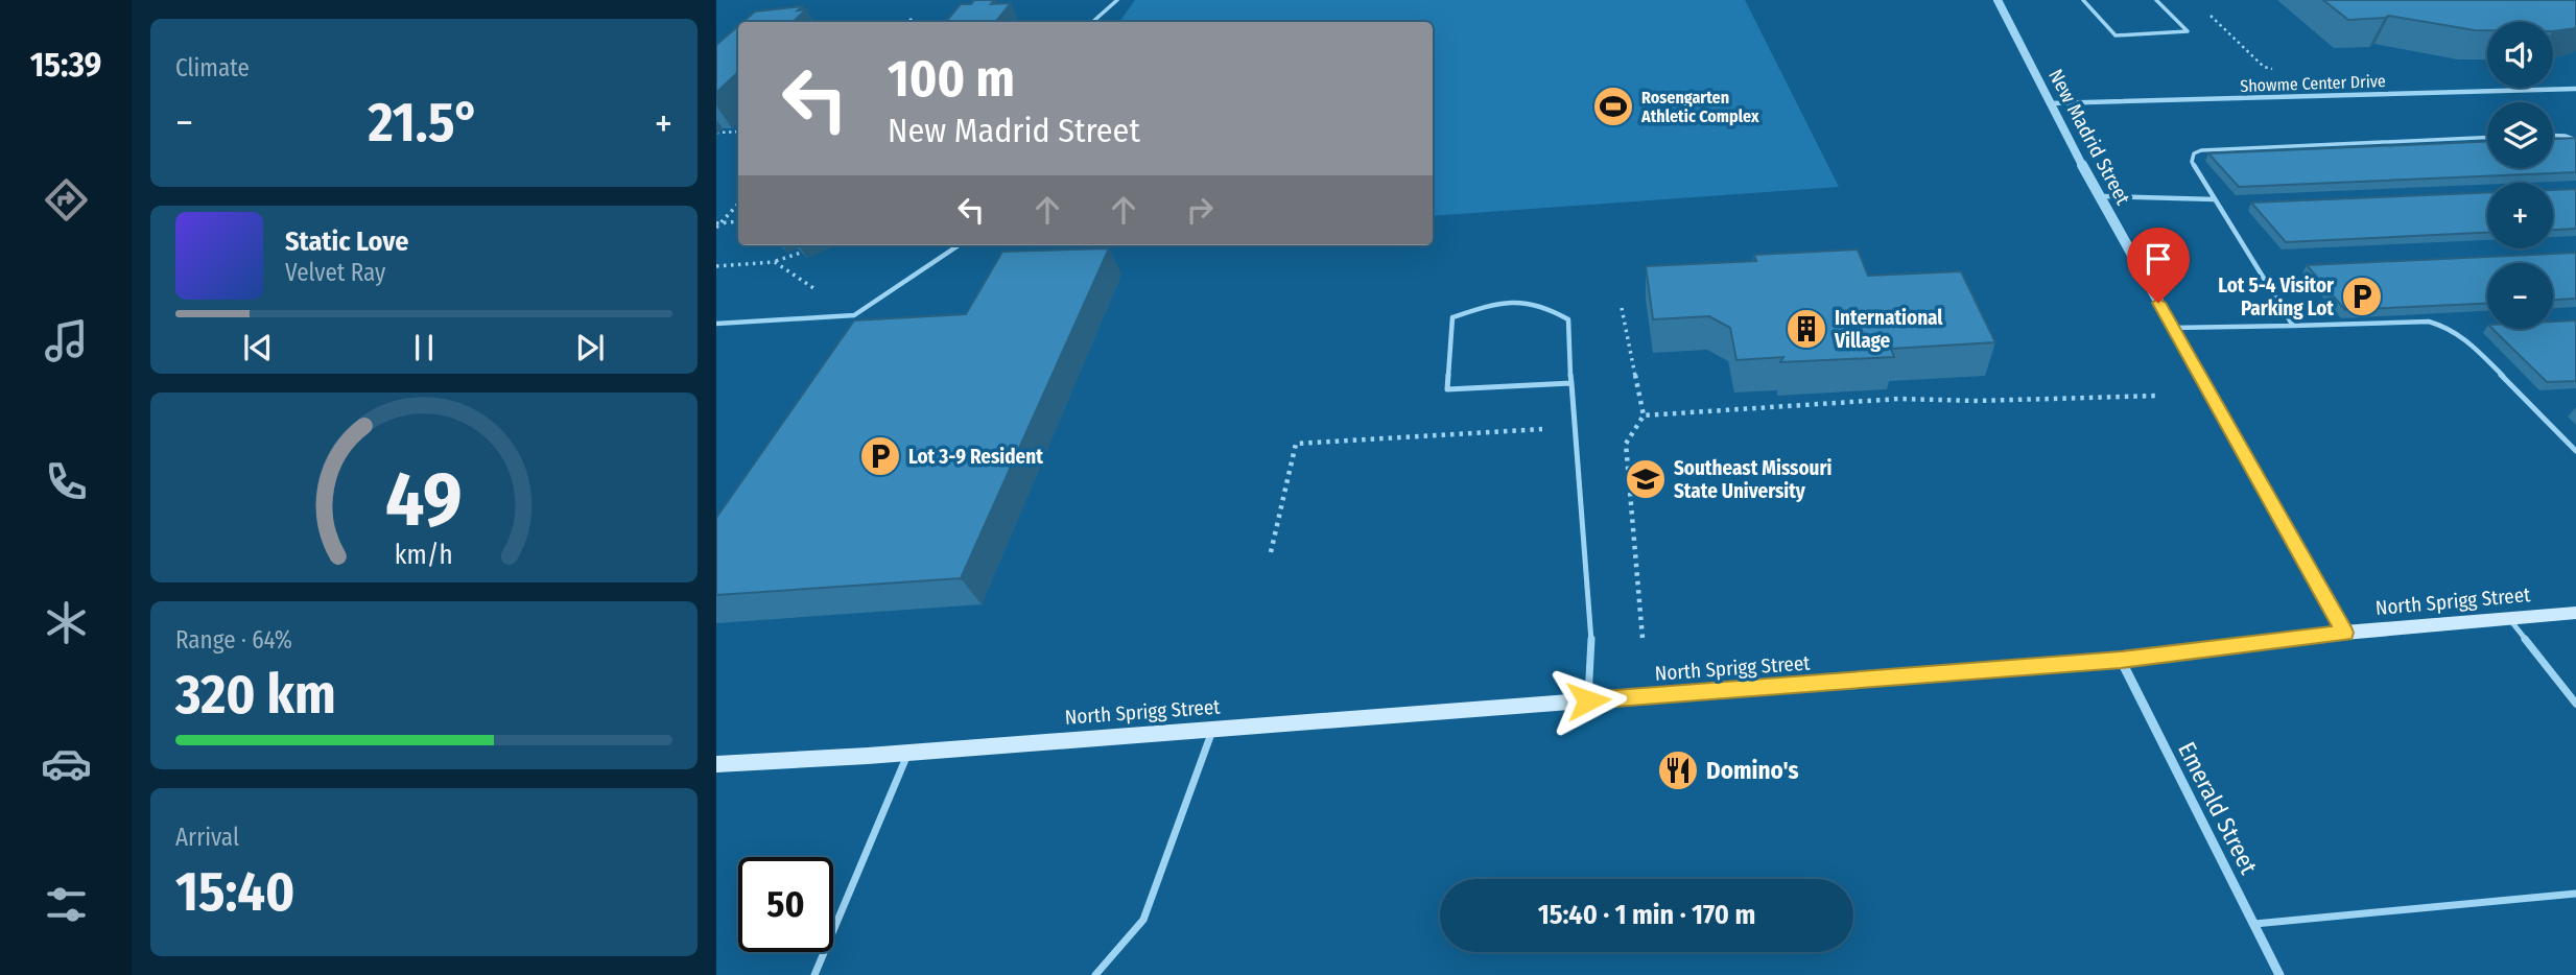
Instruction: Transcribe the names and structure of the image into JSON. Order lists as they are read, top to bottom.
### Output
{
  "streets": {
    "main road": ["North Sprigg Street"],
    "street": ["Showme Center Drive", "New Madrid Street", "Emerald Street"]
  },
  "crossings": [
    ["Showme Center Drive", "New Madrid Street"],
    ["New Madrid Street", "North Sprigg Street"],
    ["North Sprigg Street", "Emerald Street"]
  ],
  "places": {
    "sports": ["Rosengarten Athletic Complex"],
    "parking": ["Lot 5-4 Visitor Parking Lot", "Lot 3-9 Resident"],
    "building": ["International Village"],
    "school or university": ["Southeast Missouri State University"],
    "restaurant": ["Domino's"]
  },
  "page": {
    "tabs": "15:39",
    "tile": [
      "Climate",
      ["Range · 64%", "320 km"],
      ["Arrival", "15:40"]
    ],
    "map_buttons": ["+", "−"],
    "turn": ["100 m", "New Madrid Street"],
    "heat": ["−", "21.5°", "+"],
    "song": ["Static Love", "Velvet Ray"],
    "limit": "50",
    "trip": "15:40 · 1 min · 170 m",
    "gauge": ["49", "km/h"]
  }
}
